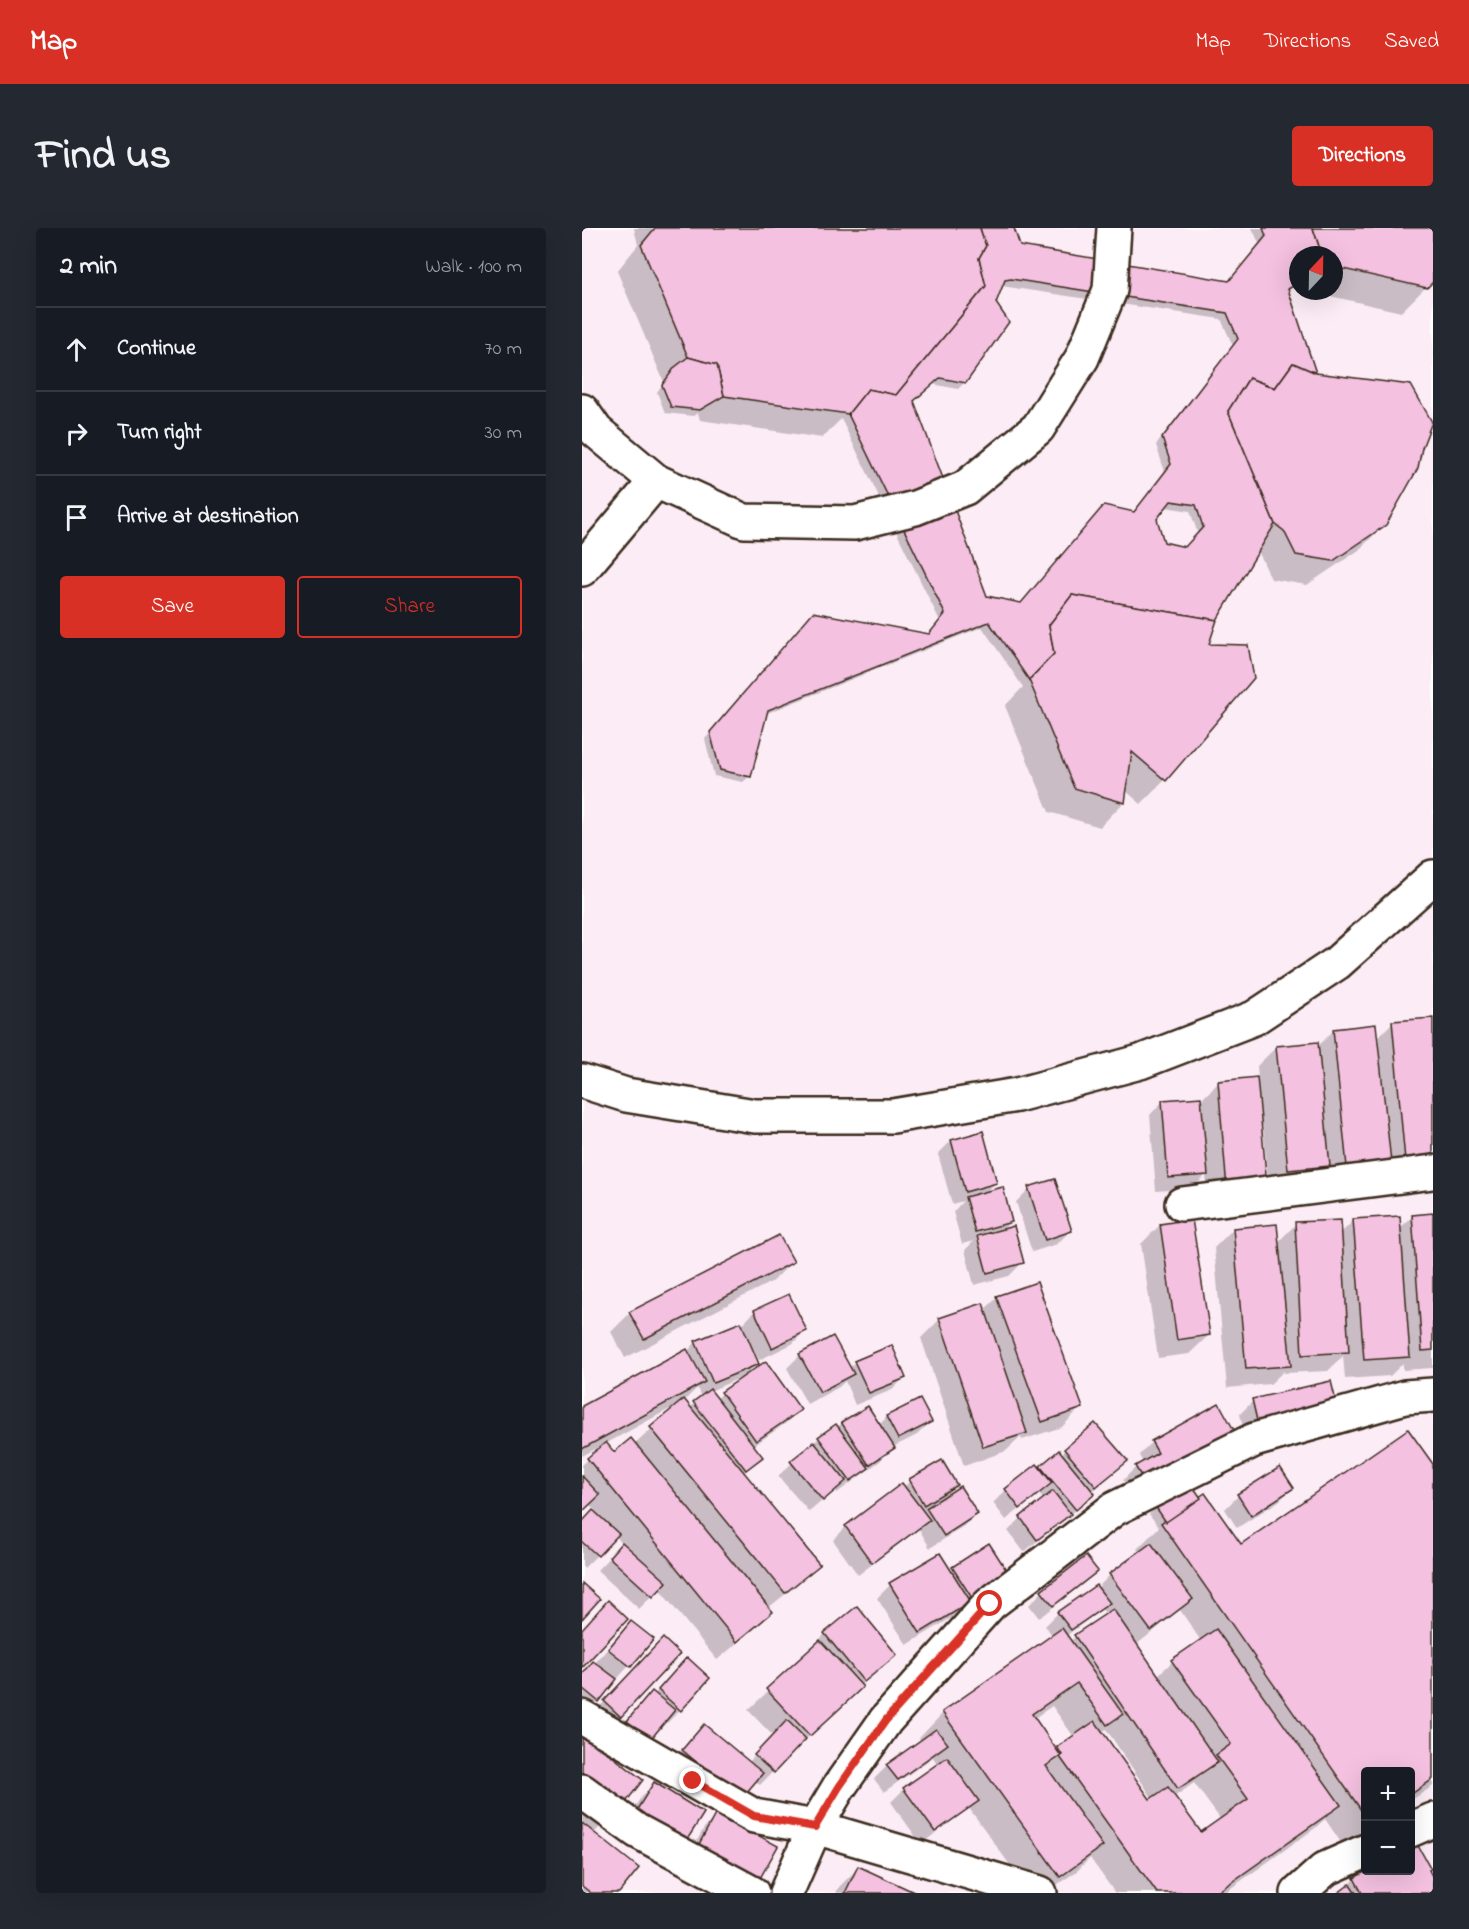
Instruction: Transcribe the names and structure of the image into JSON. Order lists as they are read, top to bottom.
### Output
{
  "north": "top",
  "page": {
    "header": "Map",
    "nav": ["Map", "Directions", "Saved"],
    "title": "Find us",
    "buttons": [
      "Directions",
      ["Save", "Share"]
    ],
    "heading": ["2 min", "Walk · 100 m"],
    "list": [
      ["Continue", "70 m"],
      ["Turn right", "30 m"],
      "Arrive at destination"
    ],
    "map_buttons": ["+", "−"]
  }
}
